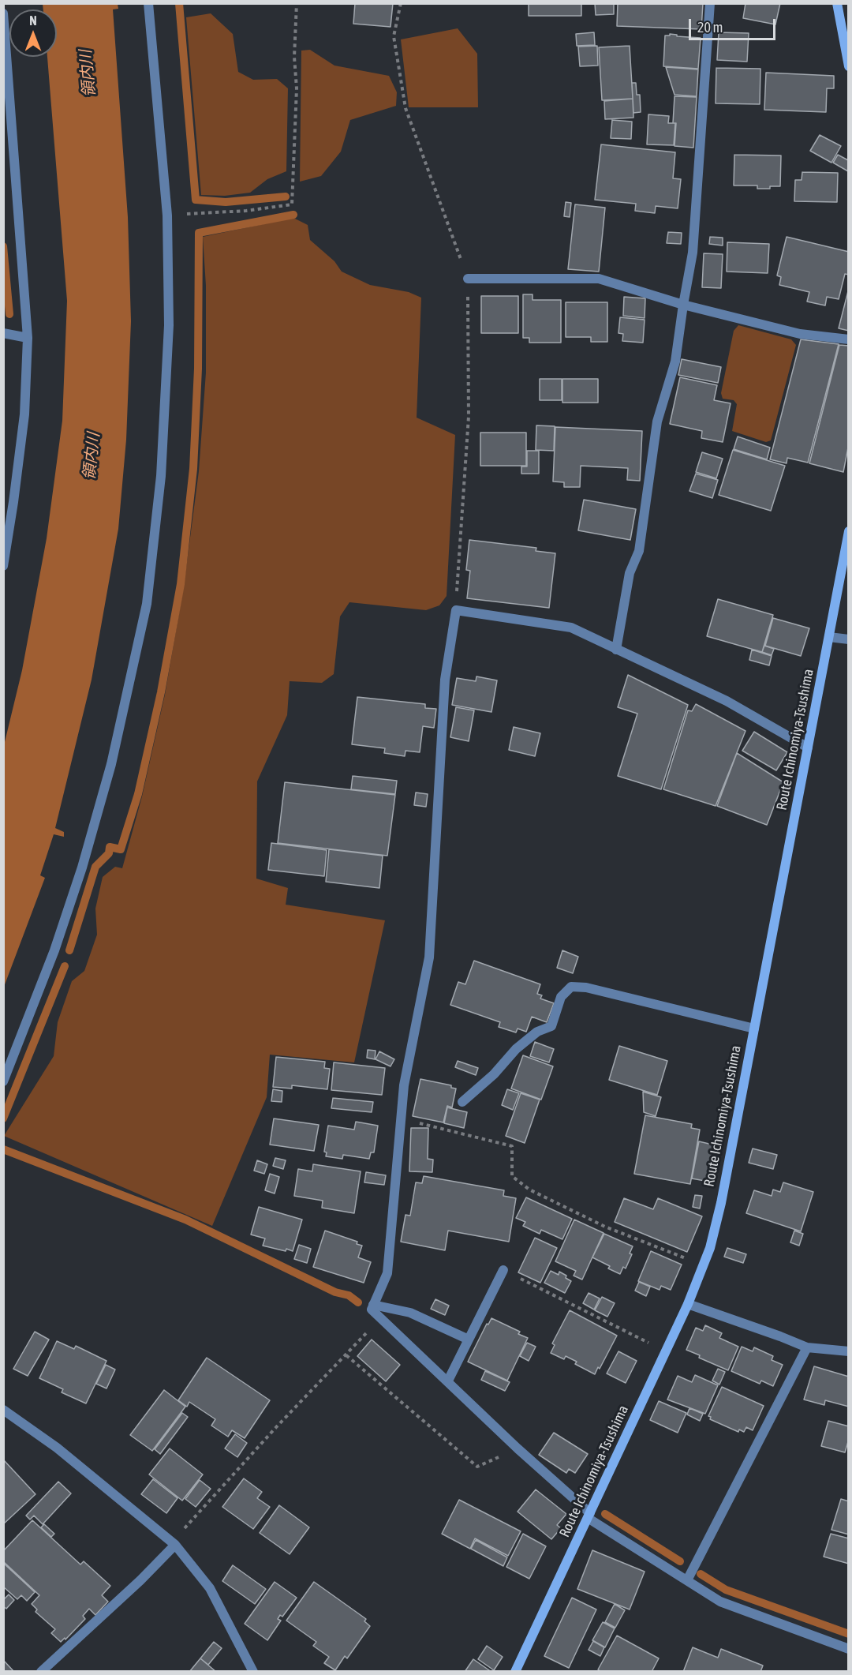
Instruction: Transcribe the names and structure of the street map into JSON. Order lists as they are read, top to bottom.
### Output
{
  "streets": {
    "main road": ["Route Ichinomiya-Tsushima"]
  },
  "water": ["領内川"],
  "scale_bar": "20 m",
  "north": "top"
}
